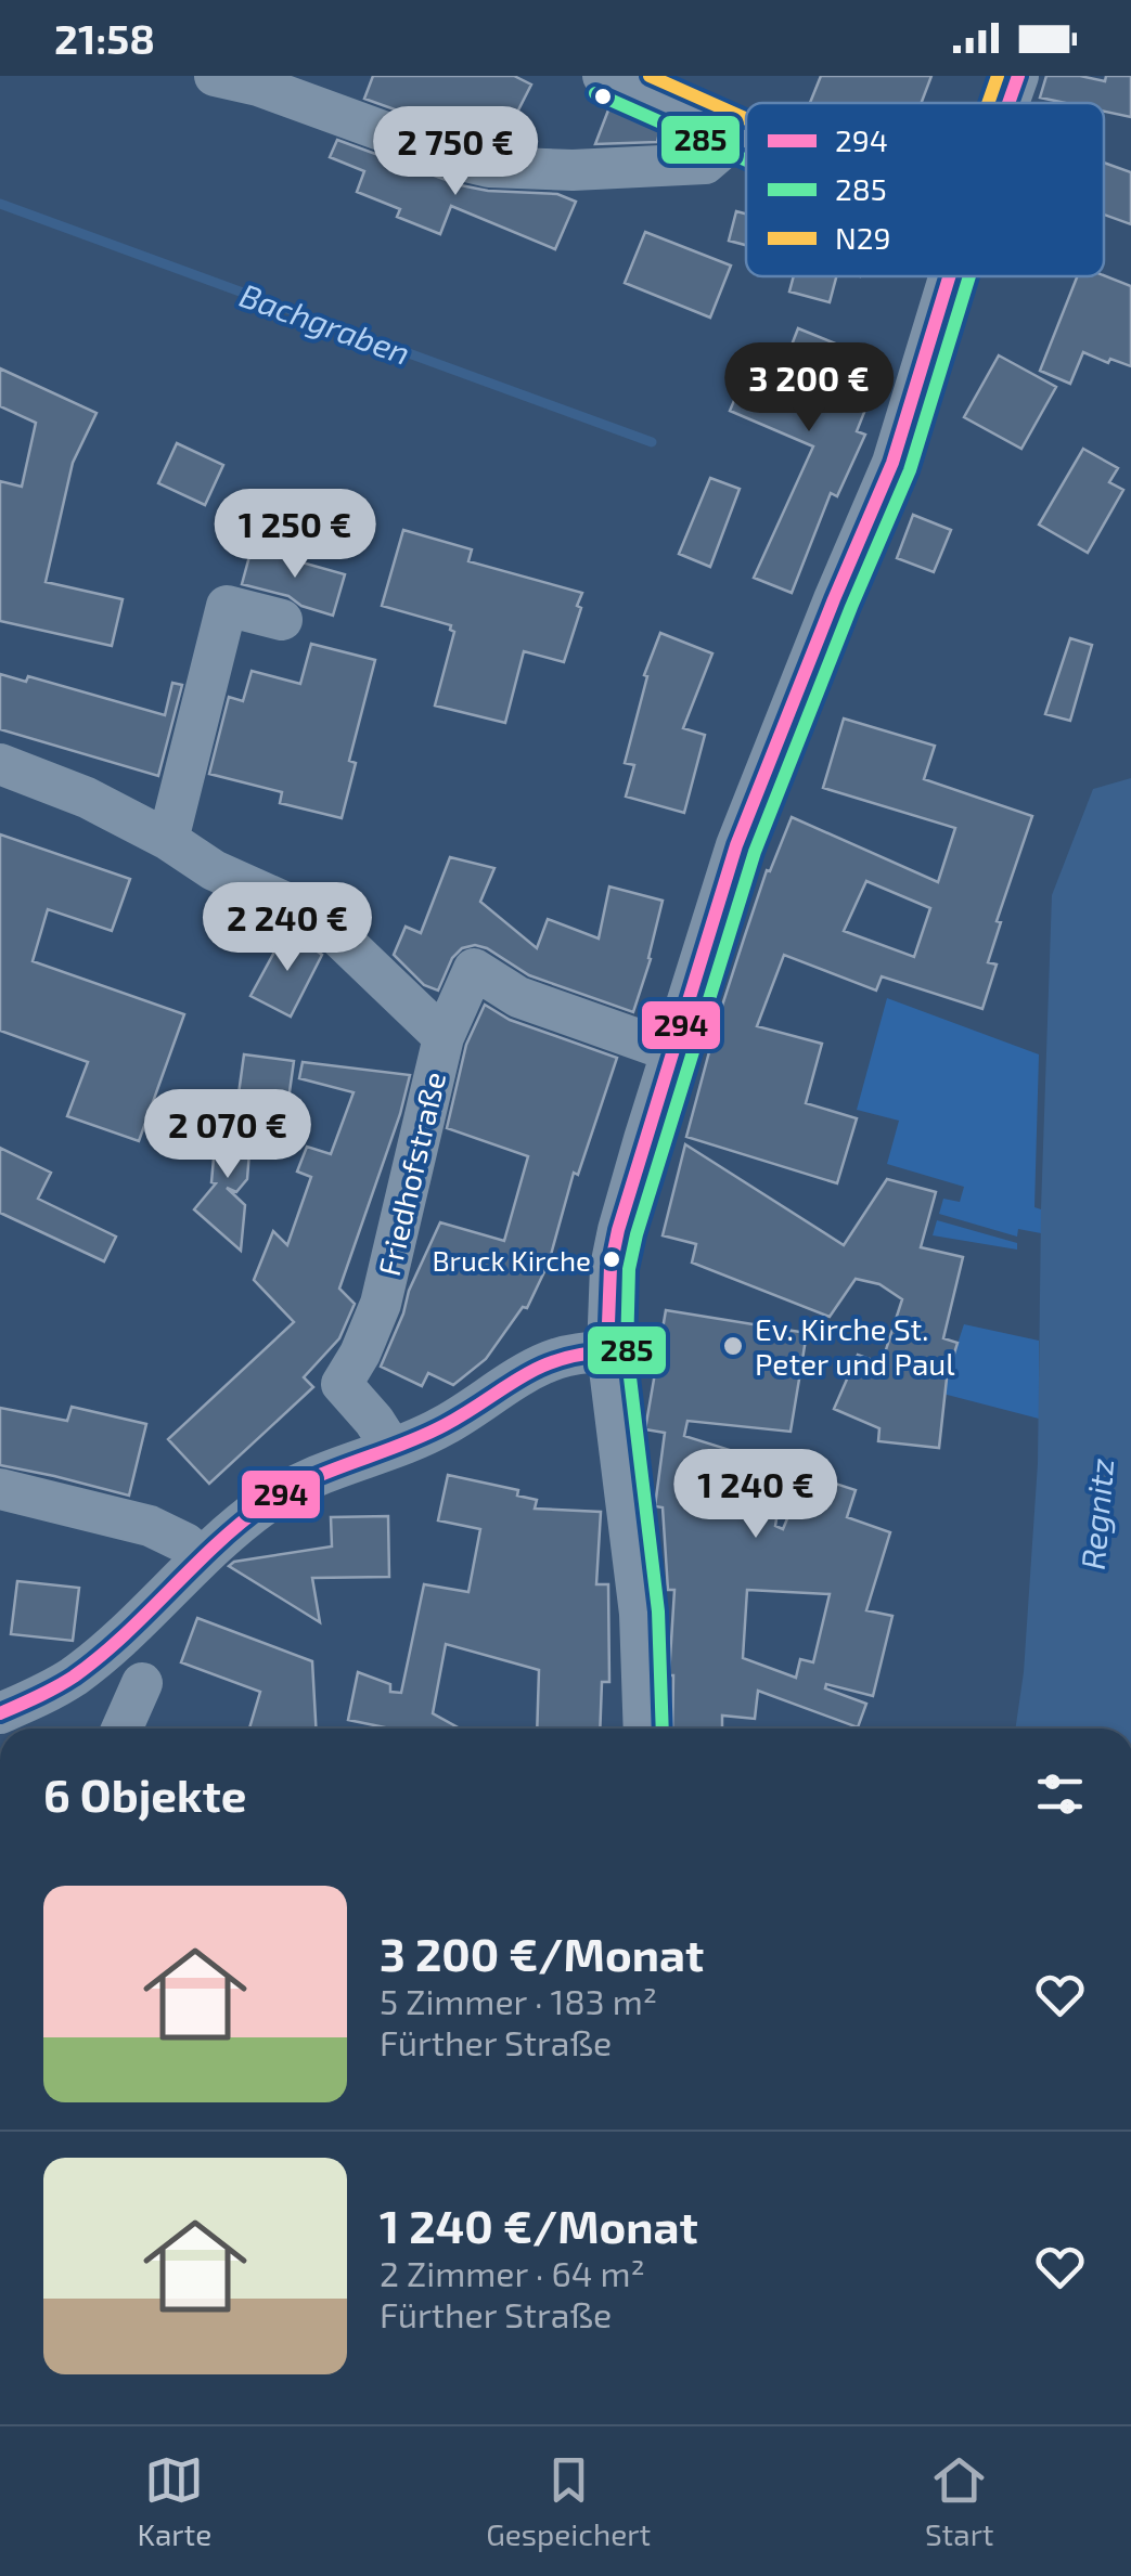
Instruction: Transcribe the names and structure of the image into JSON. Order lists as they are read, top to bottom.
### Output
{
  "streets": {
    "street": ["Friedhofstraße"]
  },
  "water": ["Bachgraben", "Regnitz"],
  "places": ["Bruck Kirche", "Ev. Kirche St. Peter und Paul"],
  "lines": ["transit line 294", "transit line N29", "transit line 285"],
  "legend": ["294", "285", "N29"],
  "page": {
    "status": "21:58",
    "price": [
      "2 750 €",
      "3 200 €",
      "1 250 €",
      "2 240 €",
      "2 070 €",
      "1 240 €"
    ],
    "heading": "6 Objekte",
    "list": [
      {
        "name": "3 200 €/Monat",
        "note": "5 Zimmer · 183 m² · Fürther Straße"
      },
      {
        "name": "1 240 €/Monat",
        "note": "2 Zimmer · 64 m² · Fürther Straße"
      }
    ],
    "tabs": ["Karte", "Gespeichert", "Start"]
  }
}
